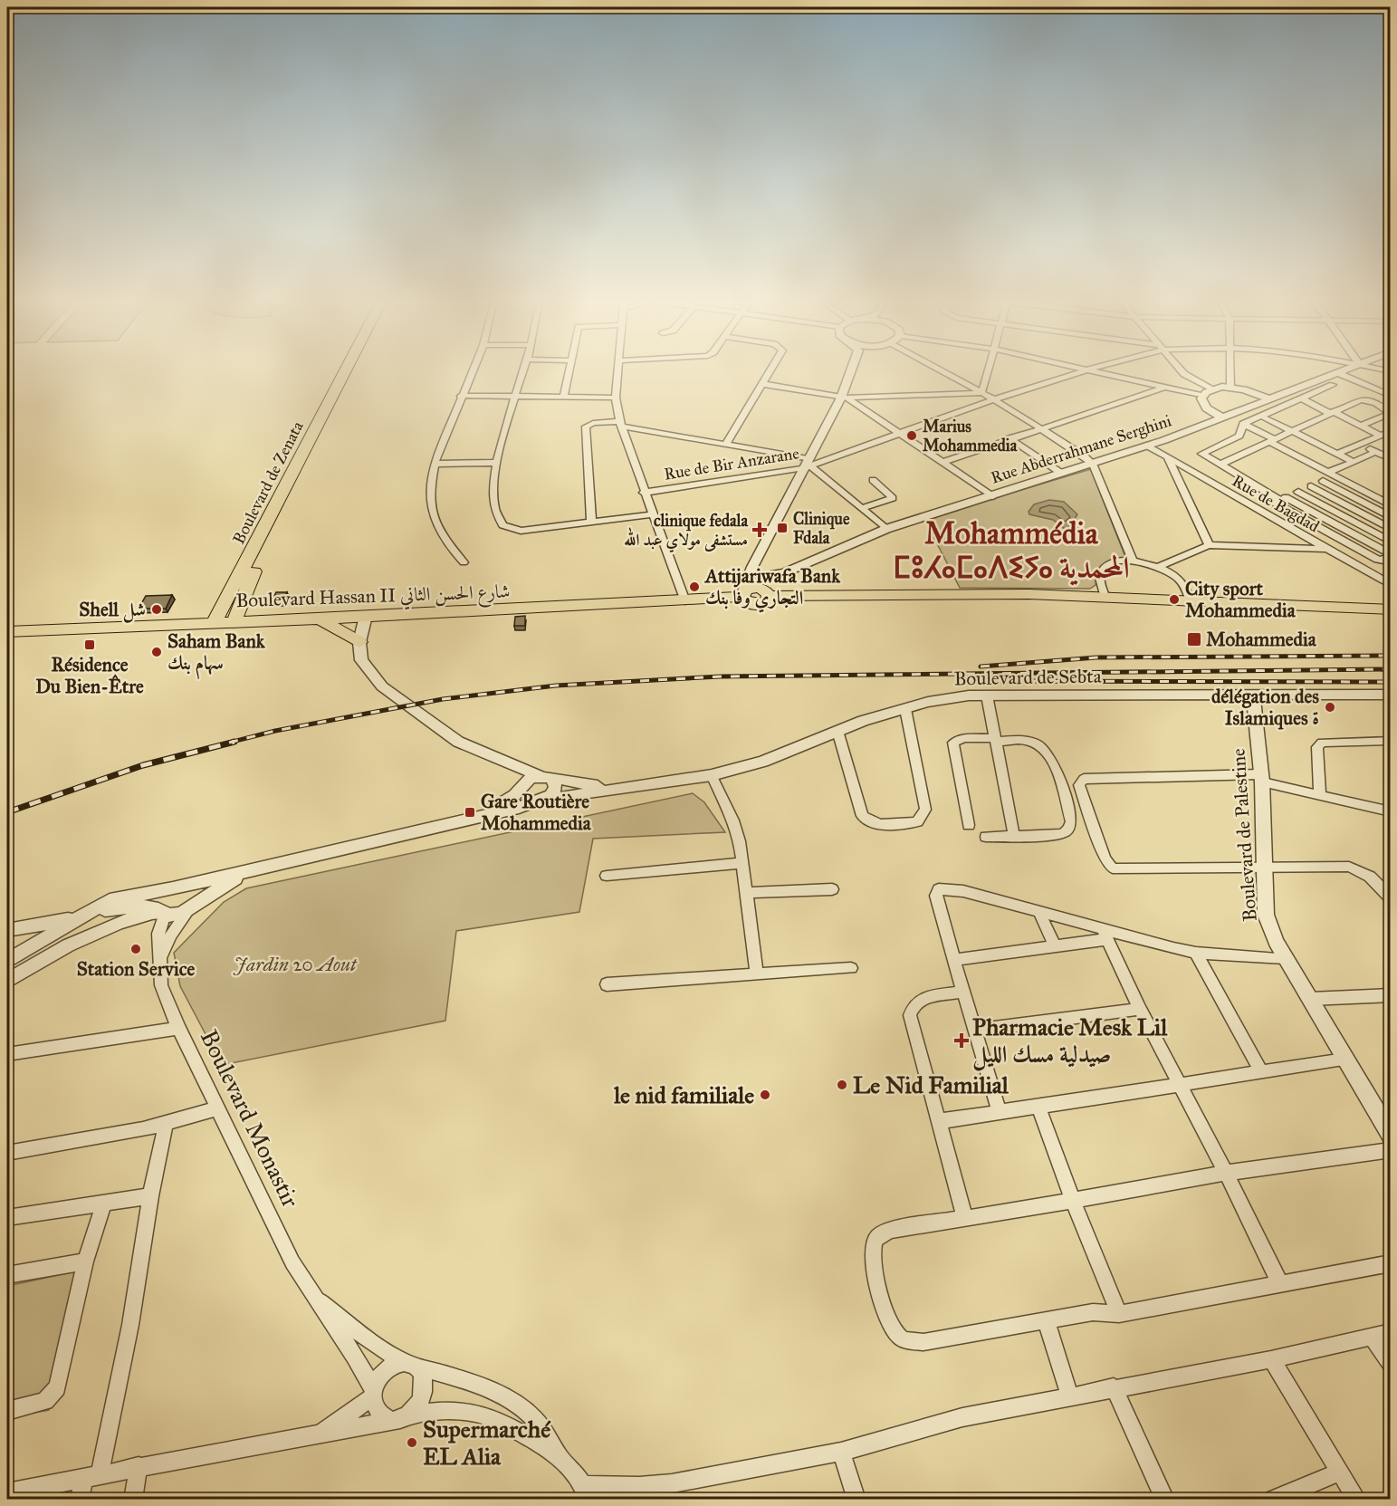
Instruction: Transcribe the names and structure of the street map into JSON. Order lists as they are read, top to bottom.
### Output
{
  "streets": {
    "main road": ["Boulevard de Zenata", "Boulevard Hassan II شارع الحسن الثاني"],
    "street": [
      "Rue Abderrahmane Serghini",
      "Rue de Bir Anzarane",
      "Rue de Bagdad",
      "Boulevard de Sebta",
      "Boulevard de Palestine",
      "Boulevard Monastir"
    ]
  },
  "crossings": [
    ["Rue Abderrahmane Serghini", "Rue de Bagdad"],
    ["Rue Abderrahmane Serghini", "Boulevard Hassan II شارع الحسن الثاني"],
    ["Boulevard de Zenata", "Boulevard Hassan II شارع الحسن الثاني"],
    ["Boulevard Hassan II شارع الحسن الثاني", "Boulevard de Sebta"],
    ["Boulevard de Sebta", "Boulevard de Palestine"]
  ],
  "districts": ["Mohammédia ⵎⵓⵃⴰⵎⴰⴷⵉⵢⴰ المحمدية"],
  "parks": ["Jardin 20 Aout"],
  "places": {
    "other": [
      "Marius Mohammedia",
      "Attijariwafa Bank التجاري وفا بنك",
      "City sport Mohammedia",
      "Shell شل",
      "Saham Bank سهام بنك",
      "délégation des Islamiques ة",
      "Station Service",
      "Le Nid Familial",
      "le nid familiale",
      "Supermarché EL Alia"
    ],
    "transit": [
      "Clinique Fdala",
      "Mohammedia",
      "Résidence Du Bien-Être",
      "Gare Routière Mohammedia"
    ],
    "health": ["clinique fedala مستشفى مولاي عبد الله", "Pharmacie Mesk Lil صيدلية مسك الليل"]
  }
}
